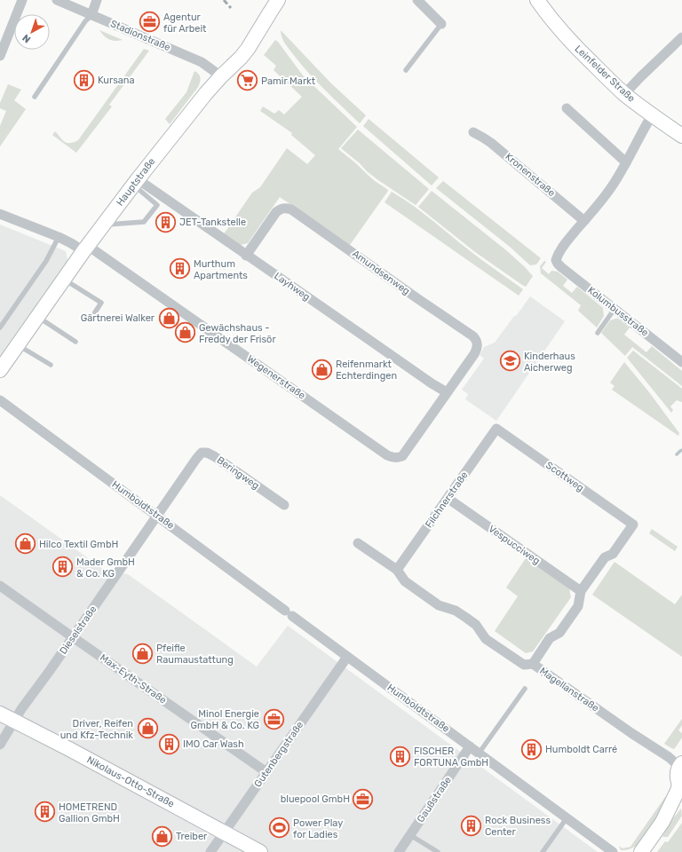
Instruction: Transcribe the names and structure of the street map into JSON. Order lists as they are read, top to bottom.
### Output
{
  "streets": {
    "main road": ["Leinfelder Straße", "Hauptstraße", "Nikolaus-Otto-Straße"],
    "street": [
      "Stadionstraße",
      "Kronenstraße",
      "Amundsenweg",
      "Layhweg",
      "Kolumbusstraße",
      "Wegenerstraße",
      "Beringweg",
      "Scottweg",
      "Filchnerstraße",
      "Humboldtstraße",
      "Vespucciweg",
      "Dieselstraße",
      "Max-Eyth-Straße",
      "Magellanstraße",
      "Gutenbergstraße",
      "Gaußstraße"
    ]
  },
  "crossings": [
    ["Stadionstraße", "Hauptstraße"],
    ["Kronenstraße", "Kolumbusstraße"],
    ["Hauptstraße", "Layhweg"],
    ["Hauptstraße", "Wegenerstraße"],
    ["Amundsenweg", "Layhweg"],
    ["Amundsenweg", "Wegenerstraße"],
    ["Layhweg", "Wegenerstraße"],
    ["Beringweg", "Humboldtstraße"],
    ["Beringweg", "Dieselstraße"],
    ["Scottweg", "Filchnerstraße"],
    ["Scottweg", "Vespucciweg"],
    ["Filchnerstraße", "Vespucciweg"],
    ["Filchnerstraße", "Magellanstraße"],
    ["Humboldtstraße", "Dieselstraße"],
    ["Humboldtstraße", "Gutenbergstraße"],
    ["Humboldtstraße", "Gaußstraße"],
    ["Dieselstraße", "Max-Eyth-Straße"],
    ["Dieselstraße", "Nikolaus-Otto-Straße"],
    ["Max-Eyth-Straße", "Gutenbergstraße"],
    ["Gutenbergstraße", "Nikolaus-Otto-Straße"]
  ],
  "places": {
    "office": ["Agentur für Arbeit", "Minol Energie GmbH & Co. KG", "bluepool GmbH"],
    "building": [
      "Kursana",
      "JET-Tankstelle",
      "Murthum Apartments",
      "Mader GmbH & Co. KG",
      "IMO Car Wash",
      "Humboldt Carré",
      "FISCHER FORTUNA GmbH",
      "HOMETREND Gallion GmbH",
      "Rock Business Center"
    ],
    "supermarket": ["Pamir Markt"],
    "shop": [
      "Gärtnerei Walker",
      "Gewächshaus - Freddy der Frisör",
      "Reifenmarkt Echterdingen",
      "Hilco Textil GmbH",
      "Pfeifle Raumaustattung",
      "Driver, Reifen und Kfz-Technik",
      "Treiber"
    ],
    "school or university": ["Kinderhaus Aicherweg"],
    "sports": ["Power Play for Ladies"]
  },
  "north": "bottom left"
}
